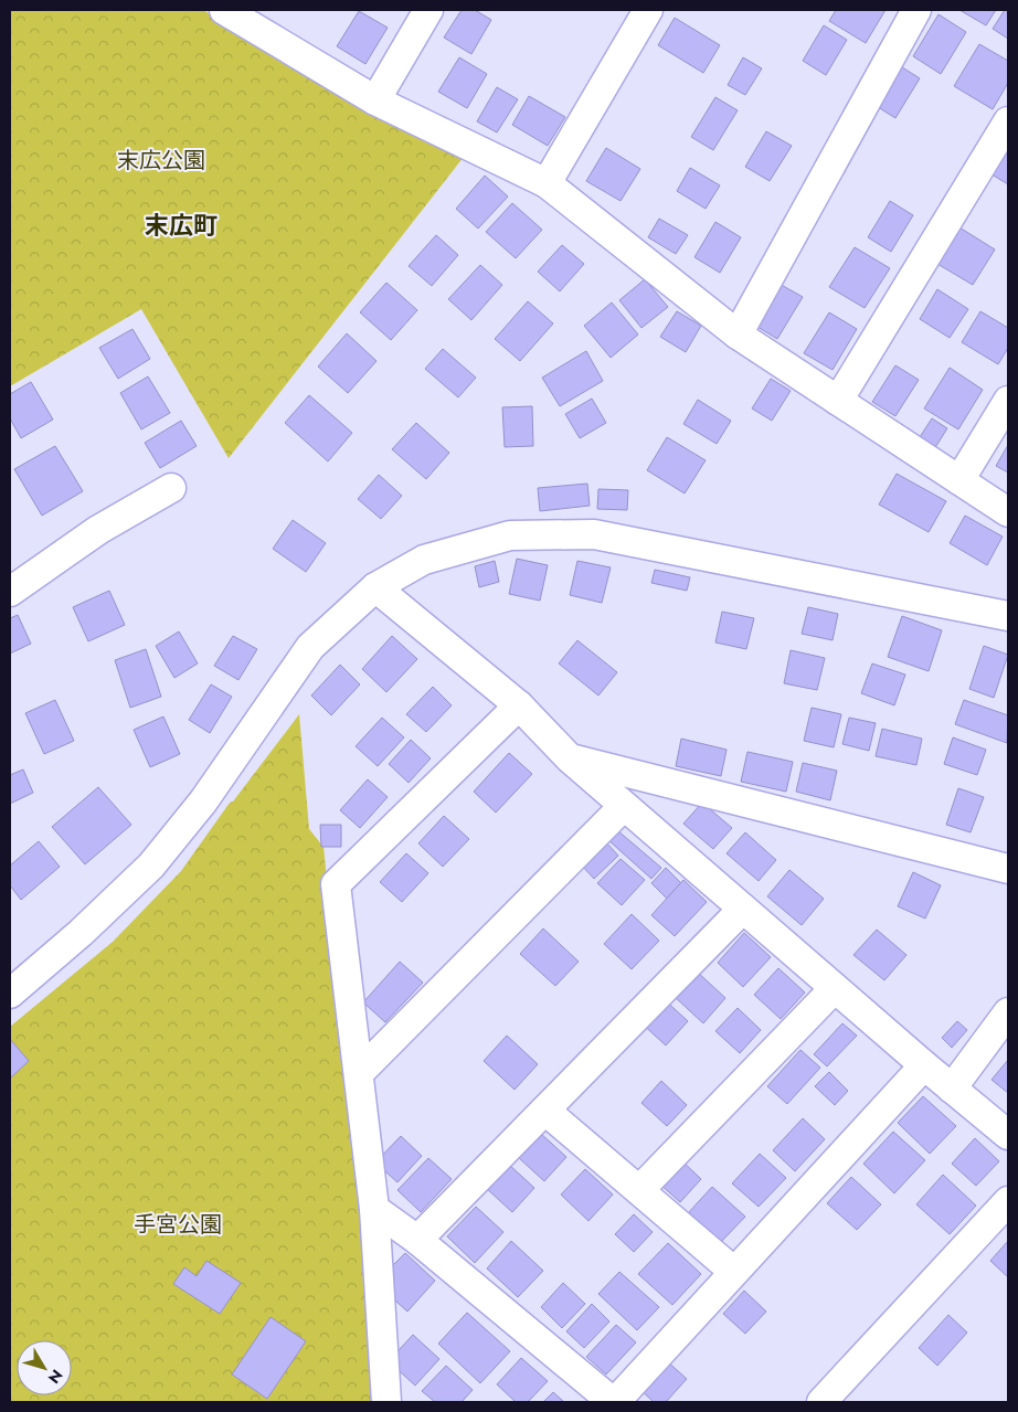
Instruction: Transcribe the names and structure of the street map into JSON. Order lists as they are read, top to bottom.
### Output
{
  "districts": ["末広町"],
  "parks": ["末広公園", "手宮公園"],
  "north": "bottom right"
}
